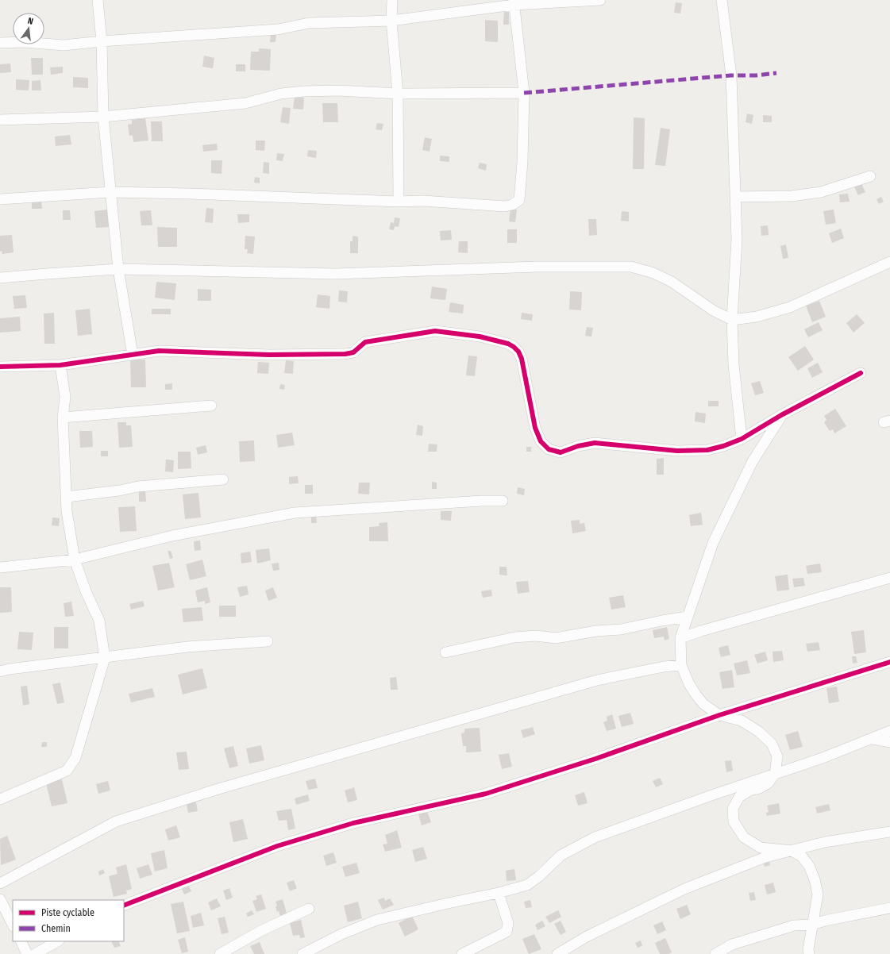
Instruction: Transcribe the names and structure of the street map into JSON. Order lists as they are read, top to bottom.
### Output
{
  "legend": ["Piste cyclable", "Chemin"],
  "north": "top"
}
